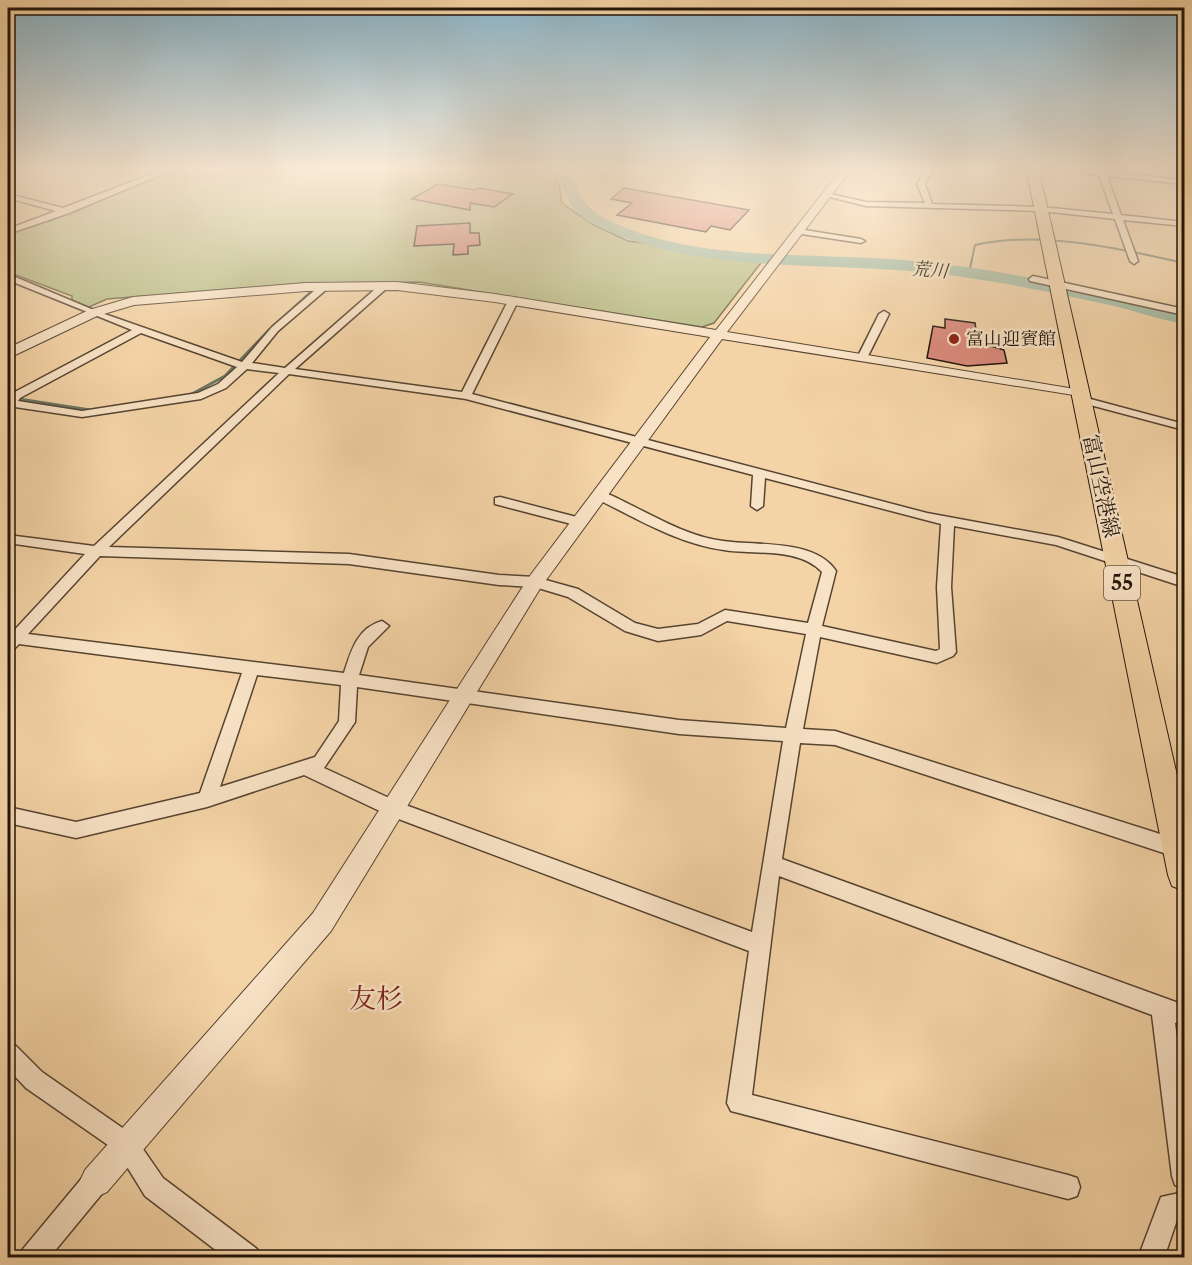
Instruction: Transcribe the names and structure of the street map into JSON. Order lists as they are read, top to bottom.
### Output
{
  "streets": {
    "main road": ["富山空港線", "55"]
  },
  "districts": ["友杉"],
  "water": ["荒川"],
  "places": ["富山迎賓館"]
}
